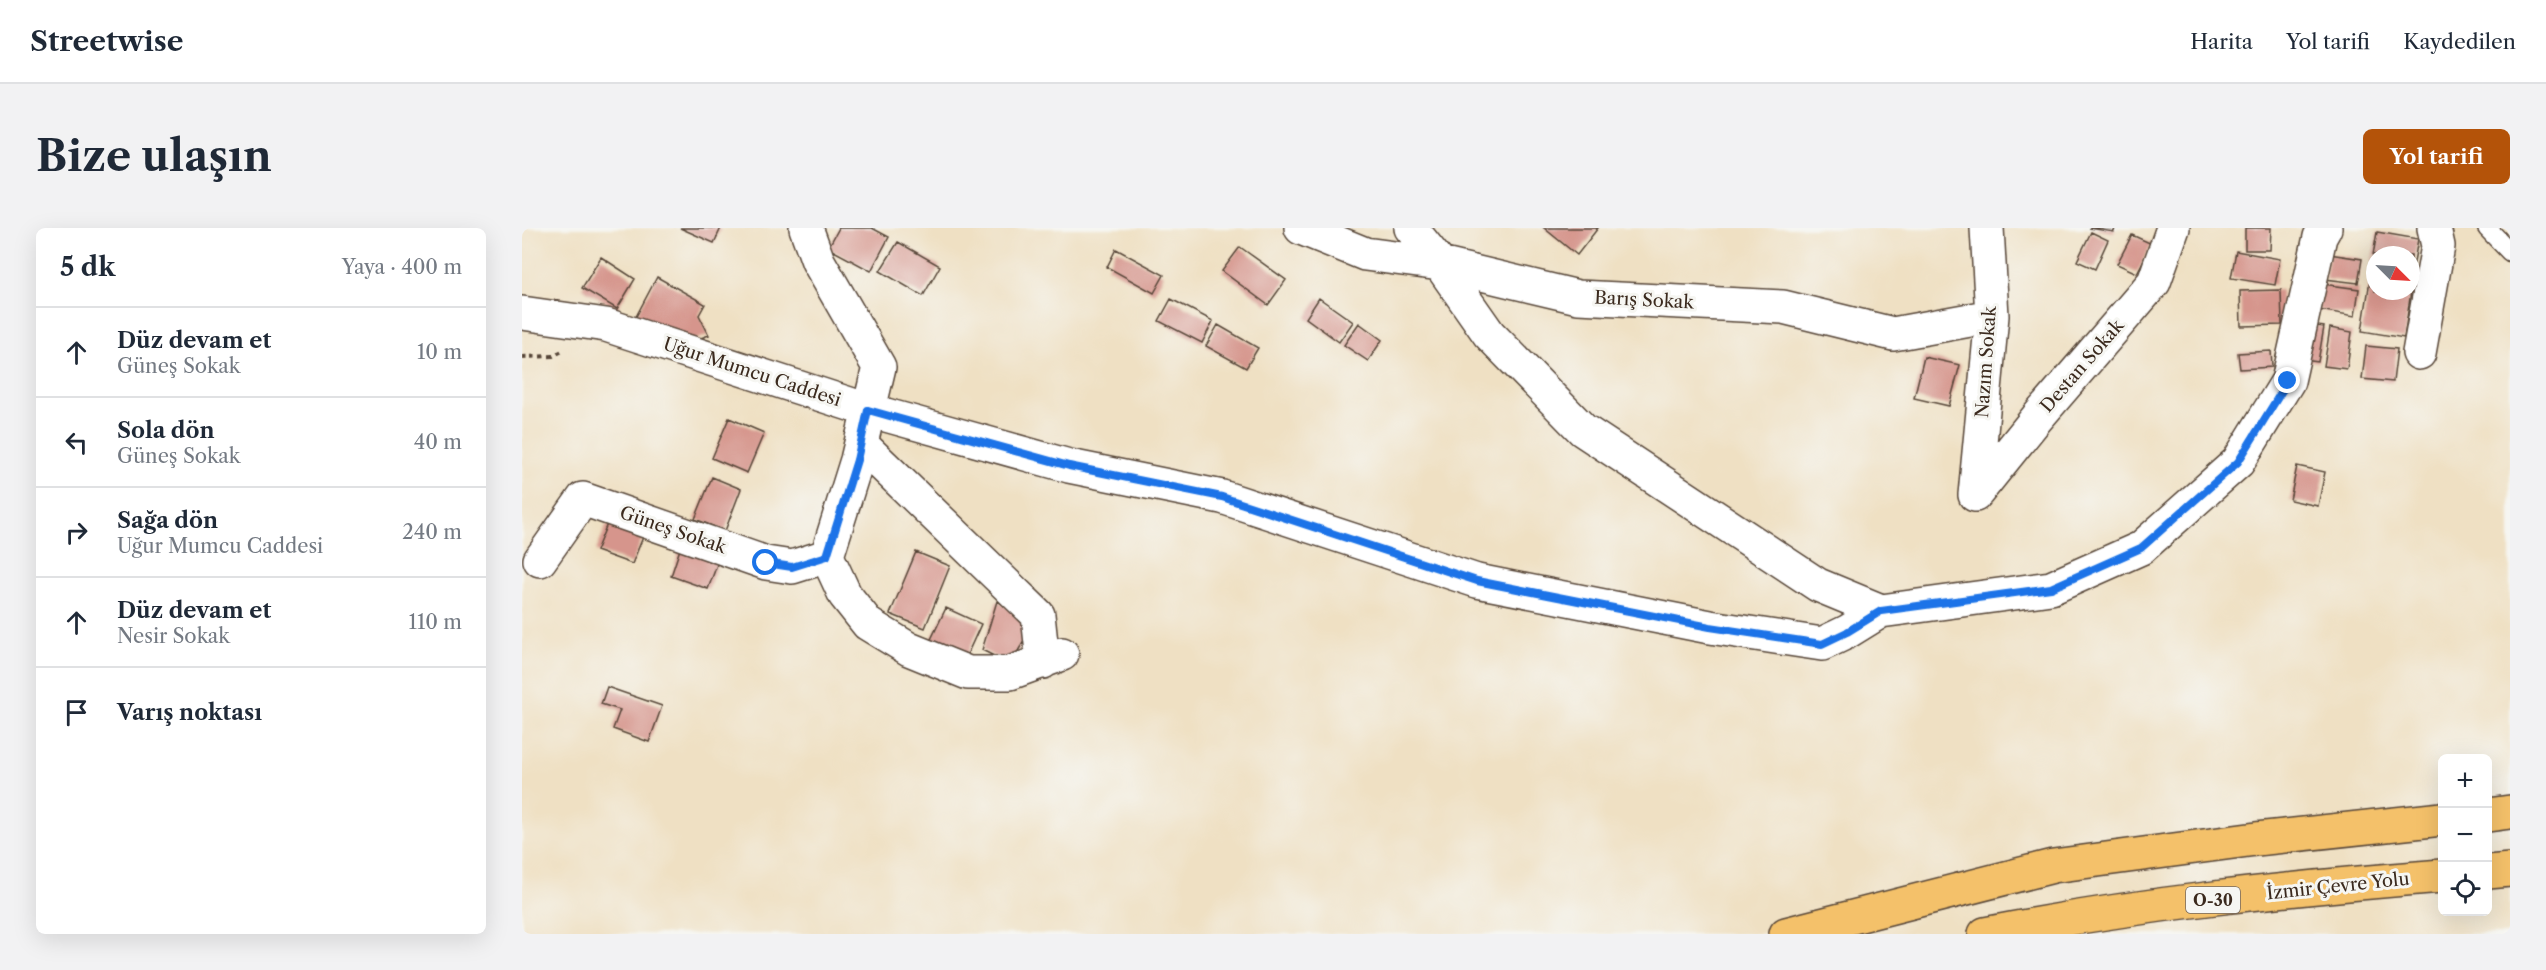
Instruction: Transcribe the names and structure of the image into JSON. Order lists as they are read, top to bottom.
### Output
{
  "streets": {
    "highway": ["İzmir Çevre Yolu", "O-30"],
    "street": [
      "Barış Sokak",
      "Nazım Sokak",
      "Destan Sokak",
      "Uğur Mumcu Caddesi",
      "Güneş Sokak"
    ]
  },
  "crossings": [
    ["Barış Sokak", "Nazım Sokak"],
    ["Nazım Sokak", "Destan Sokak"]
  ],
  "north": "bottom right",
  "page": {
    "header": "Streetwise",
    "nav": ["Harita", "Yol tarifi", "Kaydedilen"],
    "buttons": "Yol tarifi",
    "title": "Bize ulaşın",
    "heading": ["5 dk", "Yaya · 400 m"],
    "list": [
      ["Düz devam et", "Güneş Sokak", "10 m"],
      ["Sola dön", "Güneş Sokak", "40 m"],
      ["Sağa dön", "Uğur Mumcu Caddesi", "240 m"],
      ["Düz devam et", "Nesir Sokak", "110 m"],
      "Varış noktası"
    ],
    "map_buttons": ["+", "−"]
  }
}
